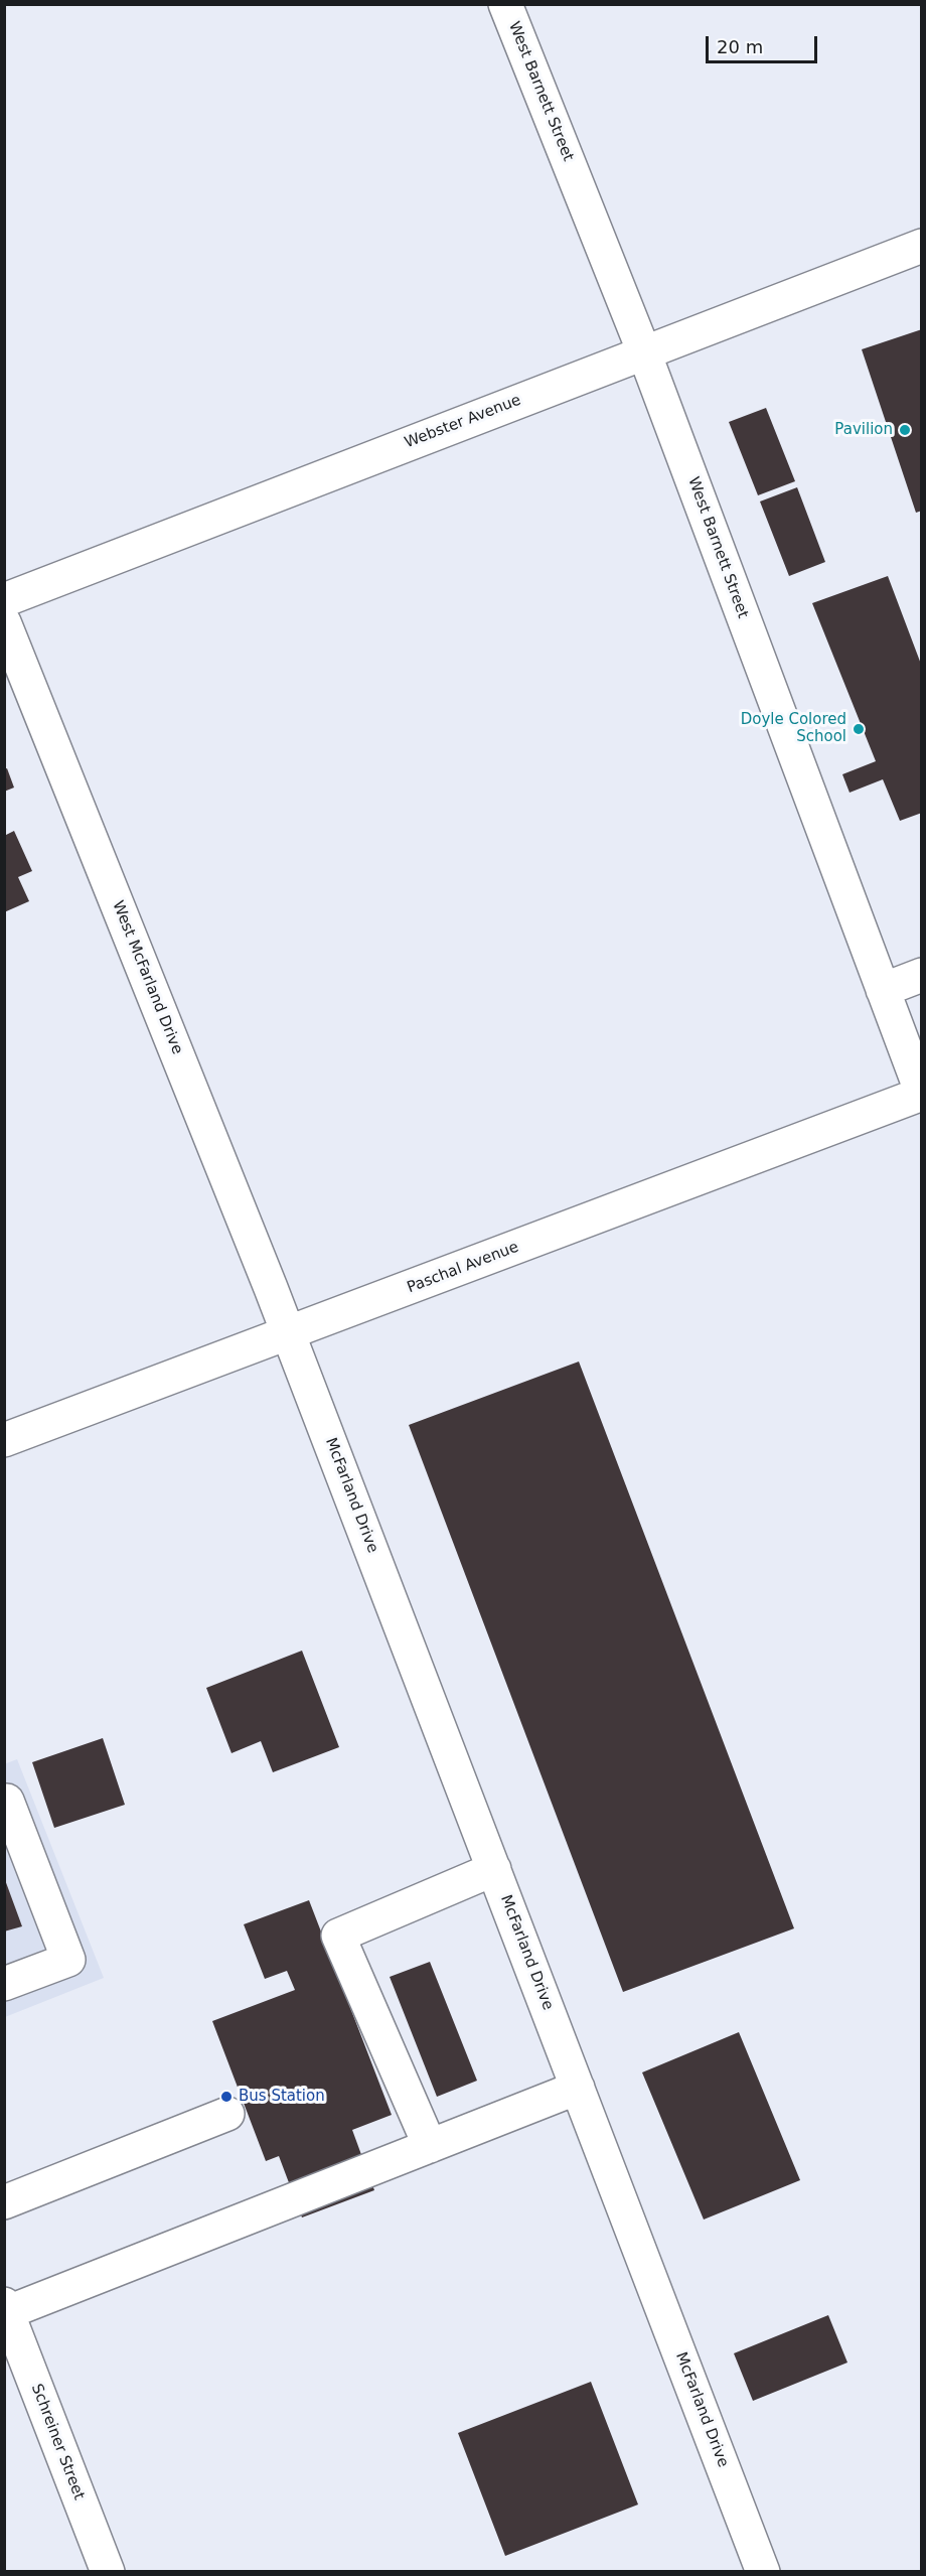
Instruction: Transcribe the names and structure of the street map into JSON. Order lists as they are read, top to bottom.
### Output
{
  "streets": {
    "street": [
      "West Barnett Street",
      "Webster Avenue",
      "West McFarland Drive",
      "Paschal Avenue",
      "McFarland Drive",
      "Schreiner Street"
    ]
  },
  "crossings": [
    ["West Barnett Street", "Webster Avenue"],
    ["West Barnett Street", "Paschal Avenue"],
    ["West McFarland Drive", "Paschal Avenue"],
    ["West McFarland Drive", "McFarland Drive"],
    ["Paschal Avenue", "McFarland Drive"]
  ],
  "places": ["Pavilion", "Doyle Colored School", "Bus Station"],
  "scale_bar": "20 m"
}
